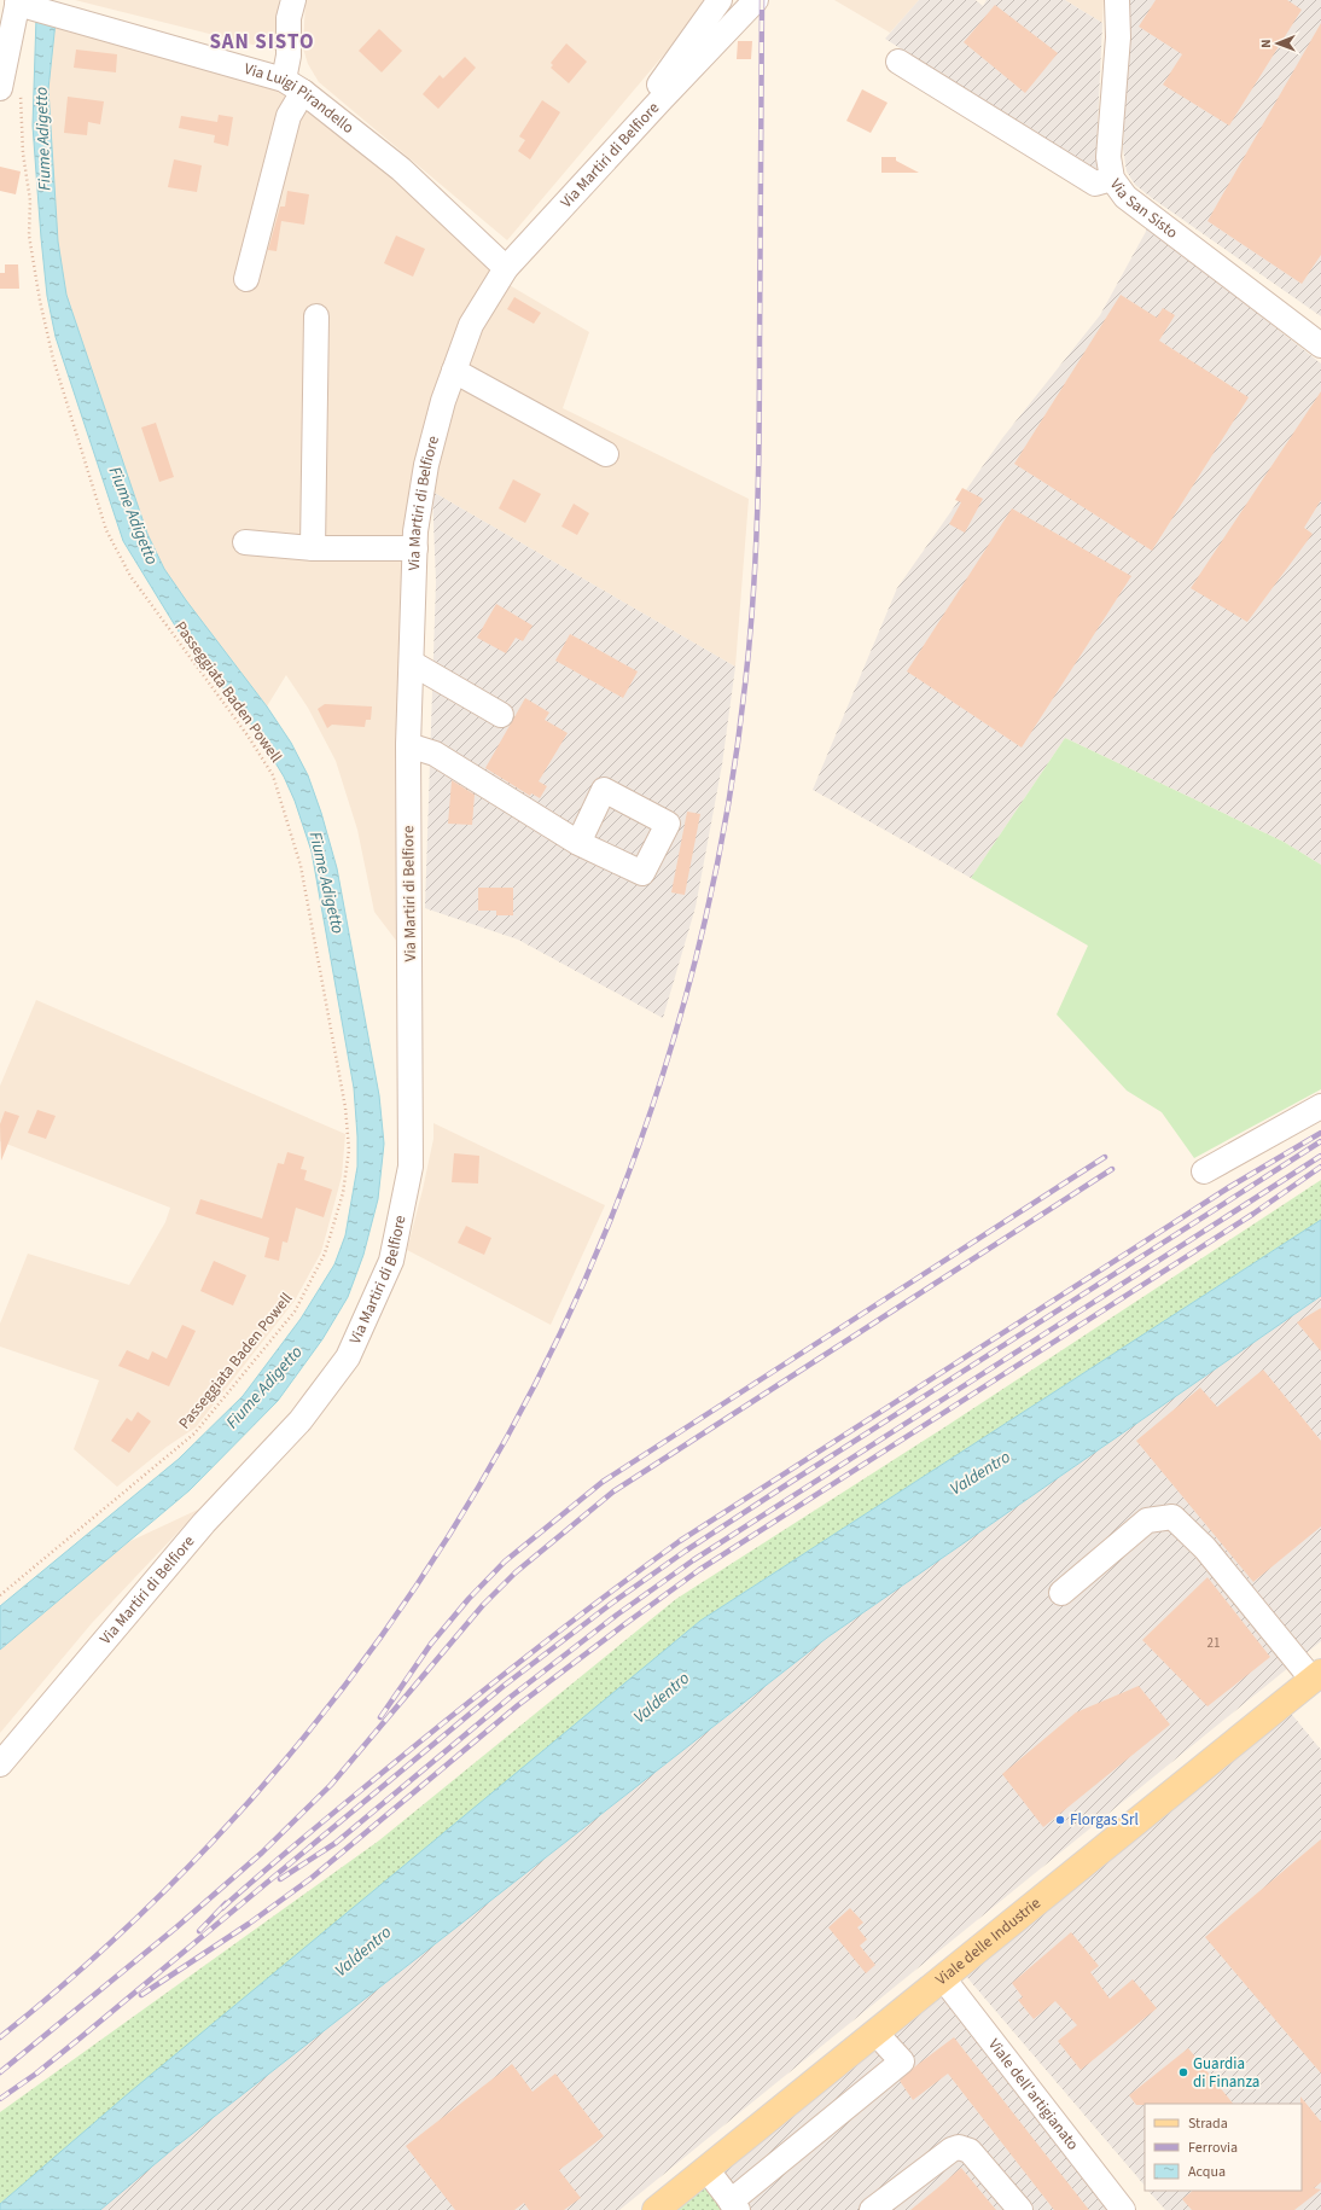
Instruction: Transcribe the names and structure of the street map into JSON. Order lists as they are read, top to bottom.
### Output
{
  "streets": {
    "main road": ["Viale delle Industrie"],
    "street": [
      "Via Luigi Pirandello",
      "Via Martiri di Belfiore",
      "Via San Sisto",
      "Viale dell'artigianato"
    ],
    "path": ["Passeggiata Baden Powell"]
  },
  "crossings": [
    ["Via Luigi Pirandello", "Via Martiri di Belfiore"],
    ["Viale delle Industrie", "Viale dell'artigianato"]
  ],
  "districts": ["SAN SISTO"],
  "water": ["Fiume Adigetto", "Valdentro"],
  "places": ["Florgas Srl", "Guardia di Finanza"],
  "house_numbers": ["21"],
  "legend": ["Strada", "Ferrovia", "Acqua"],
  "north": "left"
}
